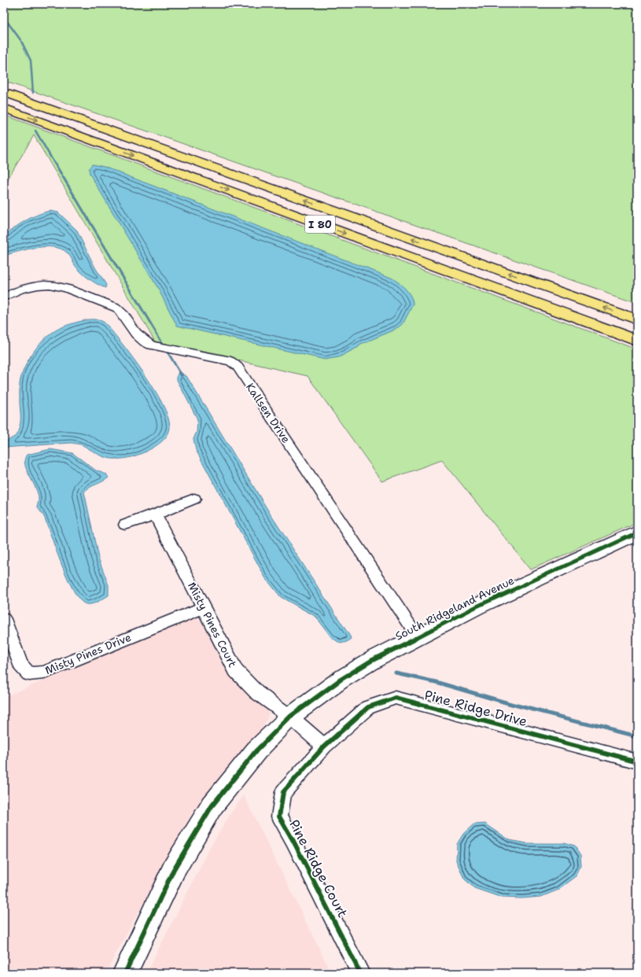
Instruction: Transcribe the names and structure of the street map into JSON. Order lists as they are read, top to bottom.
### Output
{
  "streets": {
    "highway": ["I 80"],
    "street": [
      "Kallsen Drive",
      "South Ridgeland Avenue",
      "Misty Pines Court",
      "Misty Pines Drive",
      "Pine Ridge Drive",
      "Pine Ridge Court"
    ]
  },
  "crossings": [
    ["Kallsen Drive", "South Ridgeland Avenue"],
    ["South Ridgeland Avenue", "Misty Pines Court"],
    ["Misty Pines Court", "Misty Pines Drive"],
    ["Pine Ridge Drive", "Pine Ridge Court"]
  ]
}
